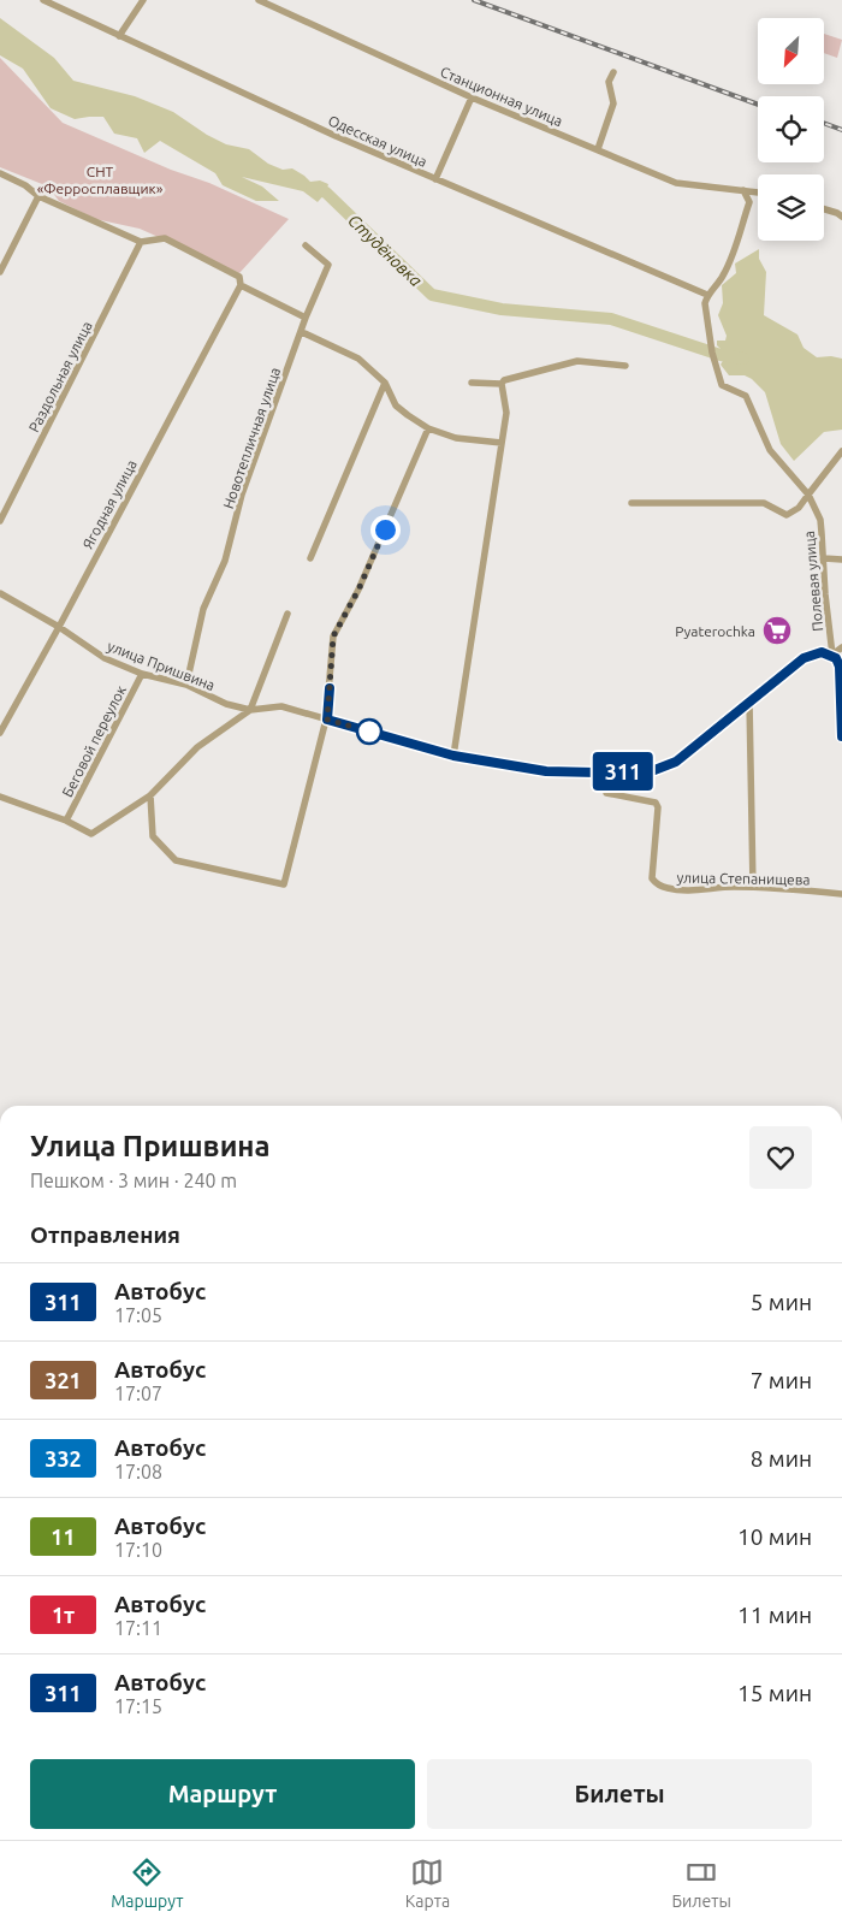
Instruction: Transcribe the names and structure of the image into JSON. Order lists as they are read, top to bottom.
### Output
{
  "streets": {
    "street": [
      "Станционная улица",
      "Одесская улица",
      "Раздольная улица",
      "Новотепличная улица",
      "Ягодная улица",
      "Полевая улица",
      "улица Пришвина",
      "Беговой переулок",
      "улица Степанищева"
    ]
  },
  "crossings": [
    ["Одесская улица", "Полевая улица"],
    ["Новотепличная улица", "улица Пришвина"],
    ["Ягодная улица", "улица Пришвина"],
    ["Полевая улица", "улица Пришвина"],
    ["улица Пришвина", "Беговой переулок"],
    ["улица Пришвина", "улица Степанищева"]
  ],
  "water": ["Студёновка"],
  "parks": ["СНТ «Ферросплавщик»"],
  "places": {
    "supermarket": ["Pyaterochka"]
  },
  "lines": ["bus line 311"],
  "north": "bottom left",
  "page": {
    "on_map": "311",
    "heading": [
      ["Улица Пришвина", "Пешком · 3 мин · 240 m"],
      "Отправления"
    ],
    "list": [
      {
        "mark": "311",
        "name": "Автобус",
        "note": "17:05",
        "value": "5 мин"
      },
      {
        "mark": "321",
        "name": "Автобус",
        "note": "17:07",
        "value": "7 мин"
      },
      {
        "mark": "332",
        "name": "Автобус",
        "note": "17:08",
        "value": "8 мин"
      },
      {
        "mark": "11",
        "name": "Автобус",
        "note": "17:10",
        "value": "10 мин"
      },
      {
        "mark": "1т",
        "name": "Автобус",
        "note": "17:11",
        "value": "11 мин"
      },
      {
        "mark": "311",
        "name": "Автобус",
        "note": "17:15",
        "value": "15 мин"
      }
    ],
    "buttons": ["Маршрут", "Билеты"],
    "tabs": ["Маршрут", "Карта", "Билеты"]
  }
}
